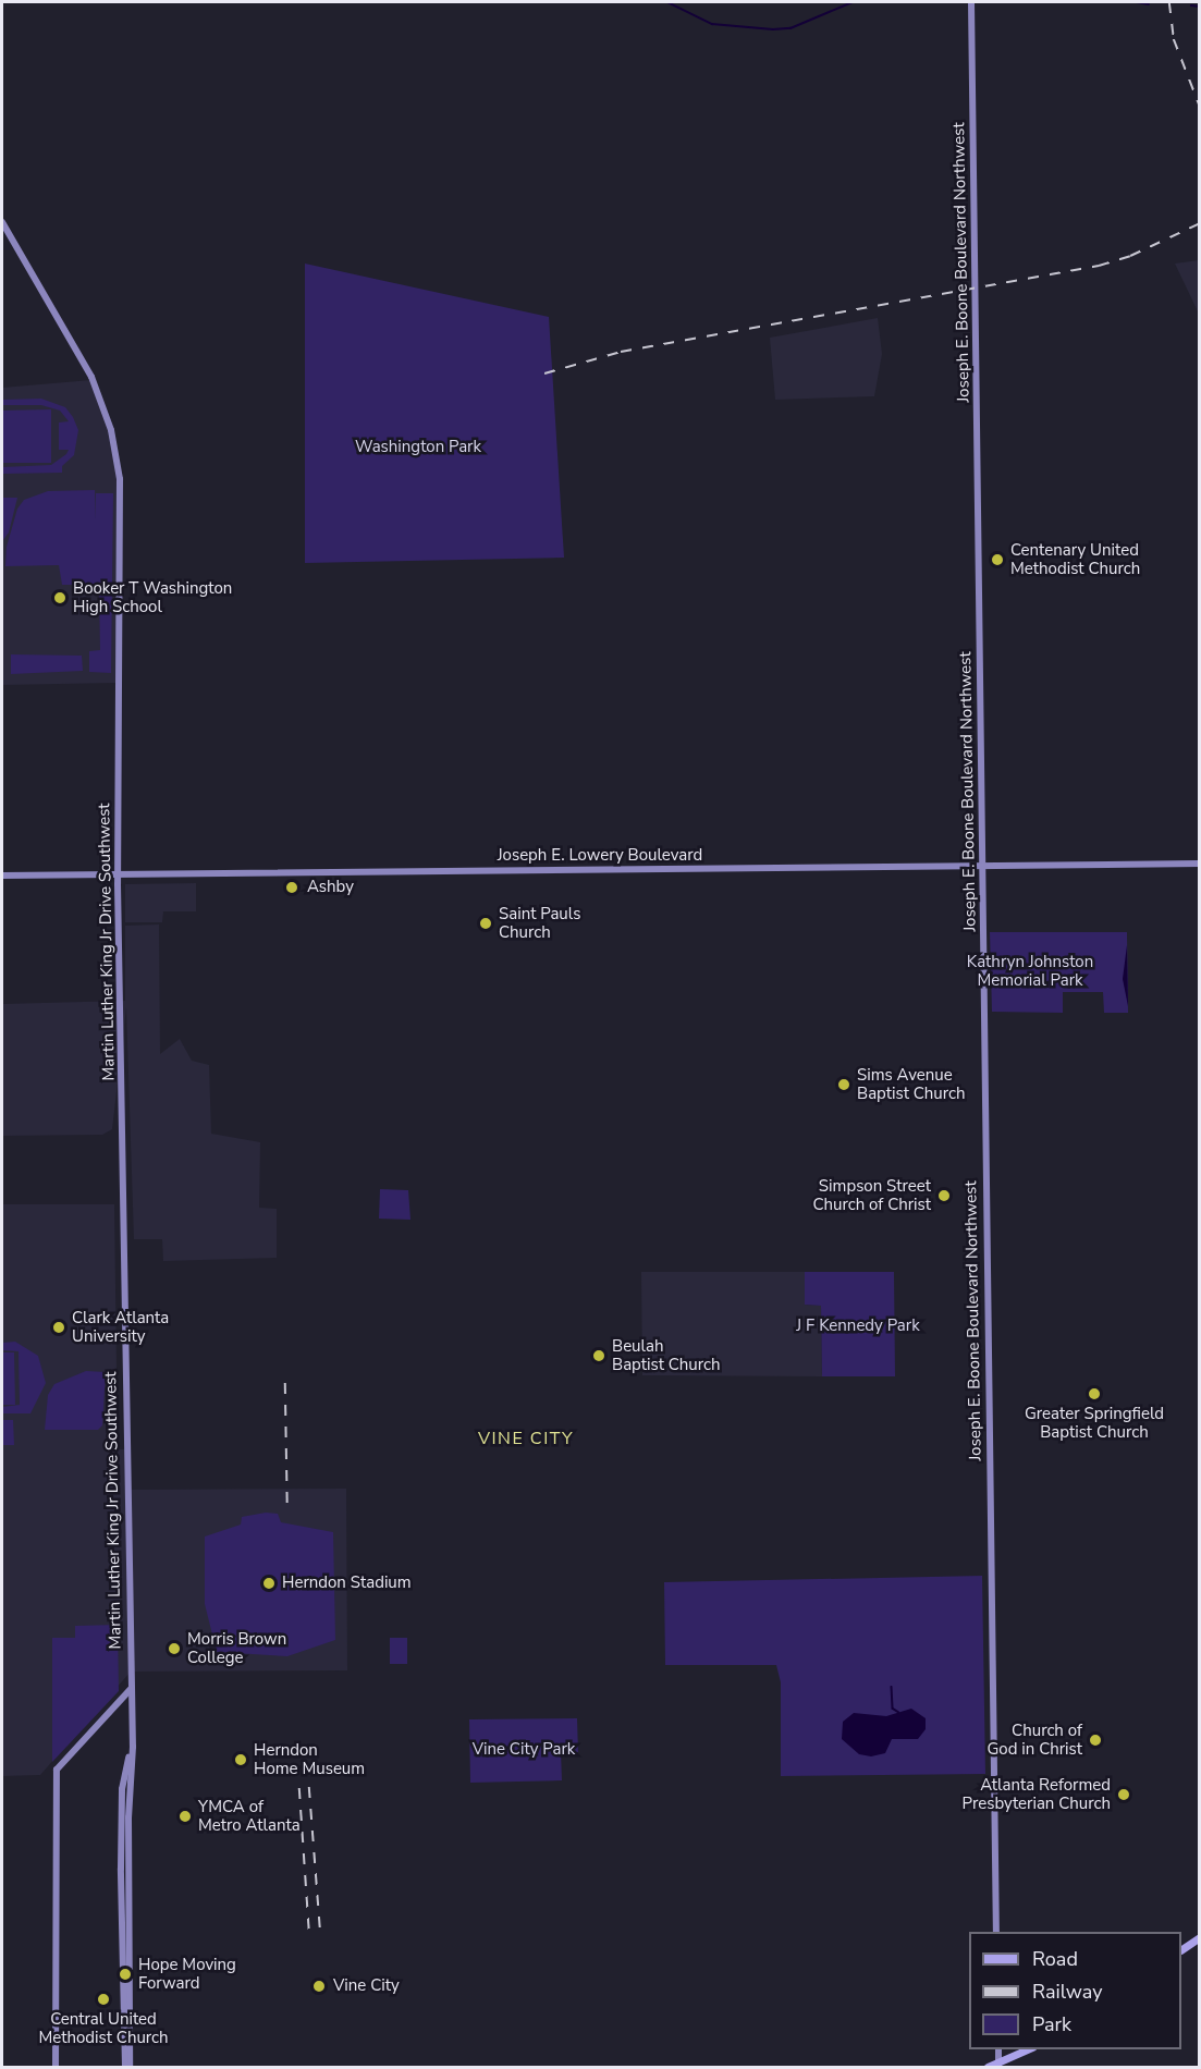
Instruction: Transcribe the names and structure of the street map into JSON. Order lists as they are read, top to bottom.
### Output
{
  "streets": {
    "main road": ["Joseph E. Boone Boulevard Northwest", "Joseph E. Lowery Boulevard", "Martin Luther King Jr Drive Southwest"]
  },
  "crossings": [
    ["Joseph E. Boone Boulevard Northwest", "Joseph E. Lowery Boulevard"],
    ["Joseph E. Lowery Boulevard", "Martin Luther King Jr Drive Southwest"]
  ],
  "districts": ["VINE CITY"],
  "parks": [
    "Washington Park",
    "Kathryn Johnston Memorial Park",
    "J F Kennedy Park",
    "Vine City Park"
  ],
  "places": [
    "Centenary United Methodist Church",
    "Booker T Washington High School",
    "Ashby",
    "Saint Pauls Church",
    "Sims Avenue Baptist Church",
    "Simpson Street Church of Christ",
    "Clark Atlanta University",
    "Beulah Baptist Church",
    "Greater Springfield Baptist Church",
    "Herndon Stadium",
    "Morris Brown College",
    "Church of God in Christ",
    "Herndon Home Museum",
    "Atlanta Reformed Presbyterian Church",
    "YMCA of Metro Atlanta",
    "Hope Moving Forward",
    "Vine City",
    "Central United Methodist Church"
  ],
  "legend": ["Road", "Railway", "Park"]
}
